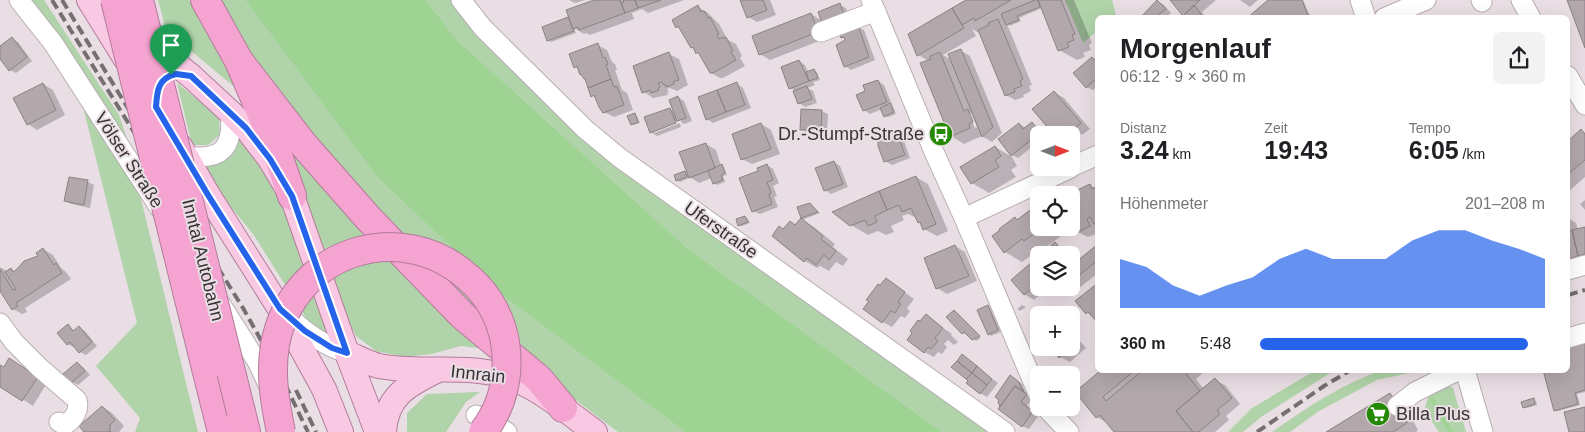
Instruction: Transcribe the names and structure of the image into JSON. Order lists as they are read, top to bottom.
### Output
{
  "streets": {
    "highway": ["Inntal Autobahn"],
    "main road": ["Innrain"],
    "street": ["Völser Straße", "Uferstraße"]
  },
  "places": {
    "bus stop": ["Dr.-Stumpf-Straße"],
    "supermarket": ["Billa Plus"]
  },
  "north": "right",
  "page": {
    "heading": ["Morgenlauf", "06:12 · 9 × 360 m"],
    "stats": [
      ["Distanz", "3.24 km"],
      ["Zeit", "19:43"],
      ["Tempo", "6:05 /km"]
    ],
    "map_buttons": ["+", "−"],
    "chart": ["Höhenmeter", "201–208 m"],
    "list": [
      {
        "name": "360 m",
        "note": "5:48"
      }
    ]
  }
}
